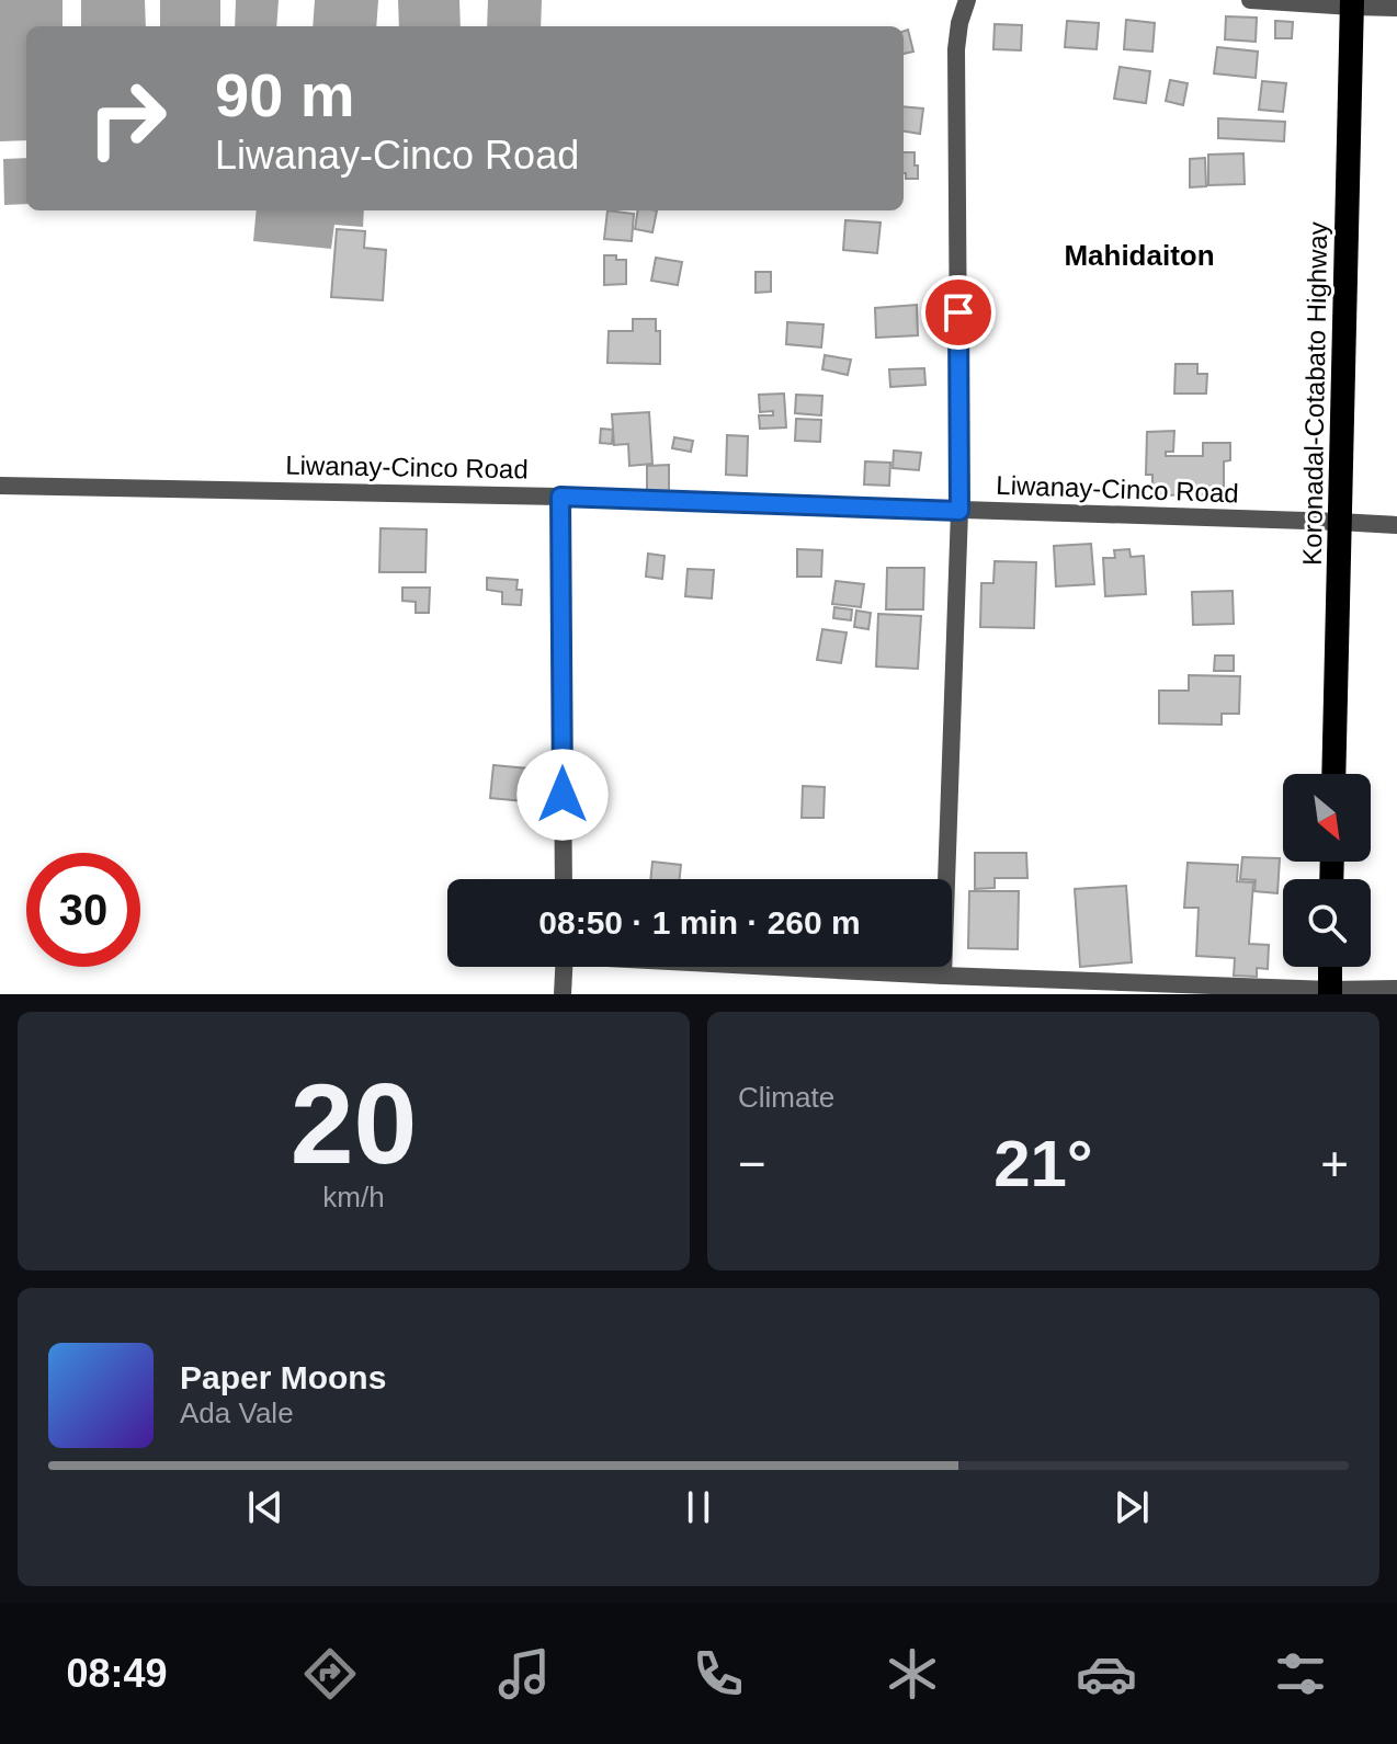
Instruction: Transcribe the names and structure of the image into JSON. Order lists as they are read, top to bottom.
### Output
{
  "streets": {
    "highway": ["Koronadal-Cotabato Highway"],
    "street": ["Liwanay-Cinco Road"]
  },
  "crossings": [
    ["Koronadal-Cotabato Highway", "Liwanay-Cinco Road"]
  ],
  "districts": ["Mahidaiton"],
  "north": "bottom right",
  "page": {
    "turn": ["90 m", "Liwanay-Cinco Road"],
    "limit": "30",
    "trip": "08:50 · 1 min · 260 m",
    "tile": [
      ["20", "km/h"],
      "Climate"
    ],
    "heat": ["−", "21°", "+"],
    "song": ["Paper Moons", "Ada Vale"],
    "tabs": "08:49"
  }
}
